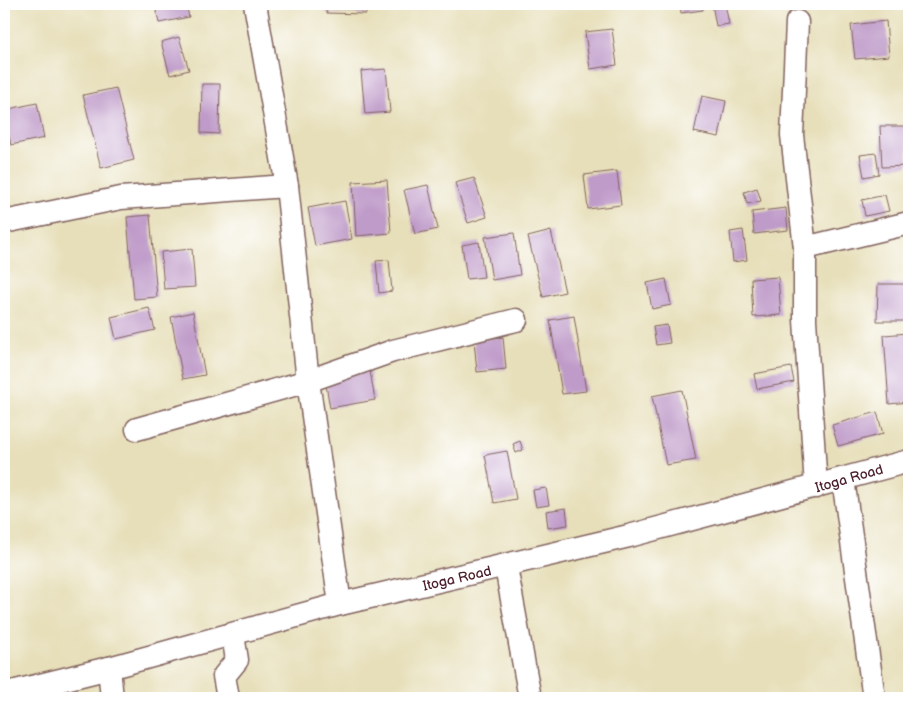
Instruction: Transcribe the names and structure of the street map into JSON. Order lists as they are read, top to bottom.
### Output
{
  "streets": {
    "street": ["Itoga Road"]
  }
}
